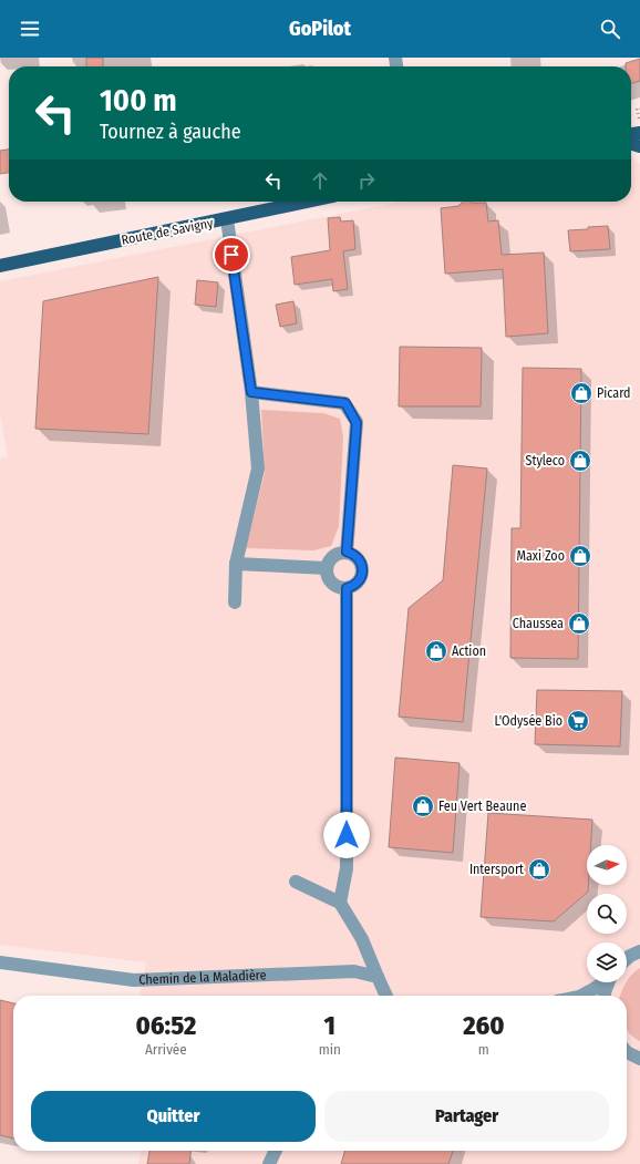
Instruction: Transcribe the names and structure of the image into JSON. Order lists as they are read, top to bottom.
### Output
{
  "streets": {
    "main road": ["Route de Savigny"],
    "street": ["Chemin de la Maladière"]
  },
  "places": {
    "shop": [
      "Picard",
      "Styleco",
      "Maxi Zoo",
      "Chaussea",
      "Action",
      "Feu Vert Beaune",
      "Intersport"
    ],
    "supermarket": ["L'Odysée Bio"]
  },
  "north": "right",
  "page": {
    "header": "GoPilot",
    "turn": ["100 m", "Tournez à gauche"],
    "eta": [
      "06:52",
      "Arrivée",
      "1",
      "min",
      "260",
      "m"
    ],
    "buttons": ["Quitter", "Partager"]
  }
}
